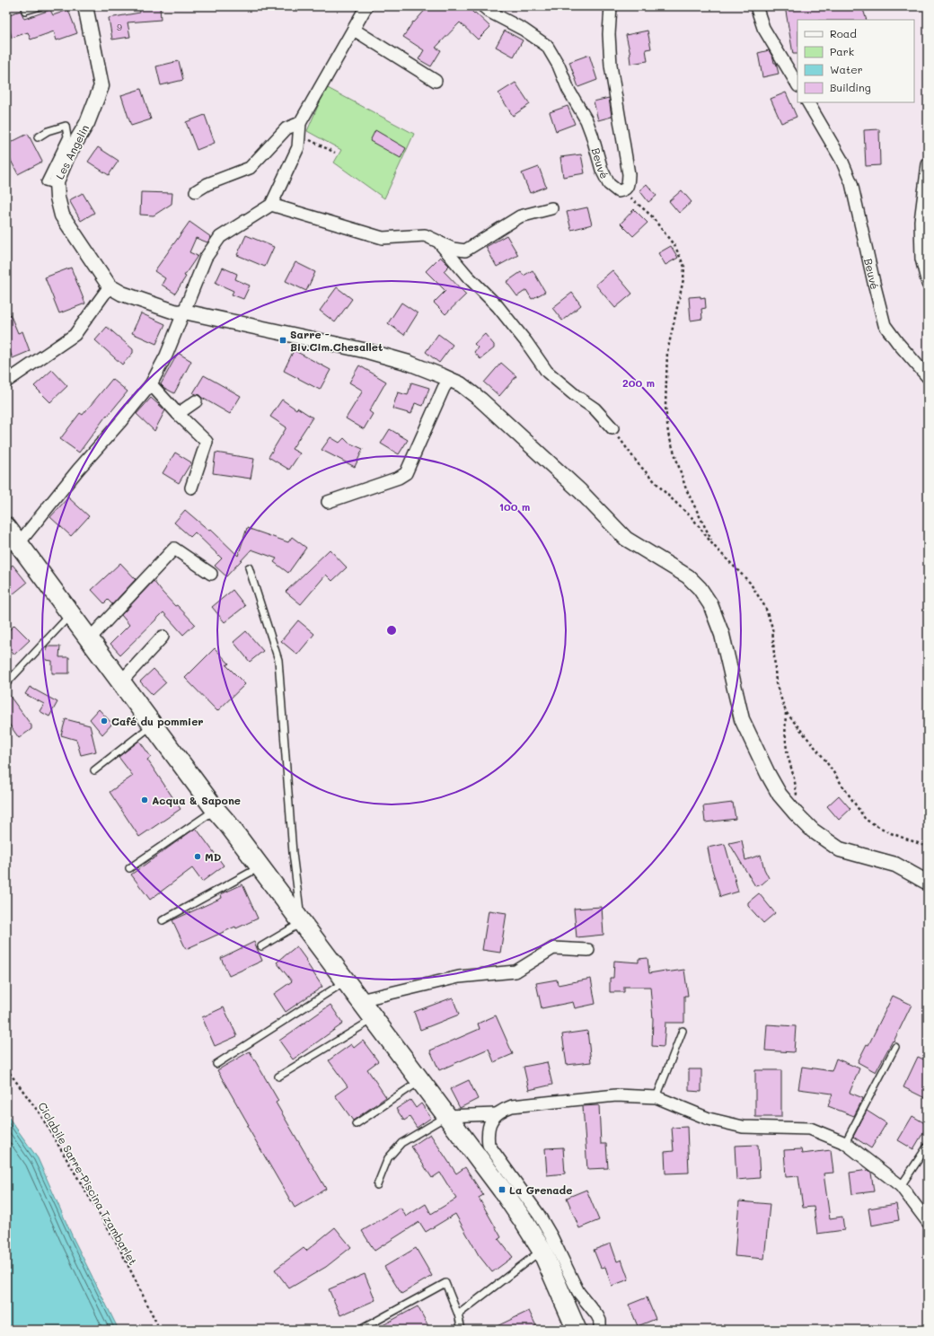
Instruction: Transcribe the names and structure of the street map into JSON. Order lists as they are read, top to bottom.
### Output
{
  "streets": {
    "street": ["Les Angelin", "Beuvé"],
    "path": ["Ciclabile Sarre-Piscina Tzambarlet"]
  },
  "places": {
    "transit": ["Sarre - Biv.Cim.Chesallet", "La Grenade"],
    "other": ["Café du pommier", "Acqua & Sapone", "MD"]
  },
  "house_numbers": ["9"],
  "legend": [
    "Road",
    "Park",
    "Water",
    "Building"
  ],
  "rings": ["200 m", "100 m"]
}
